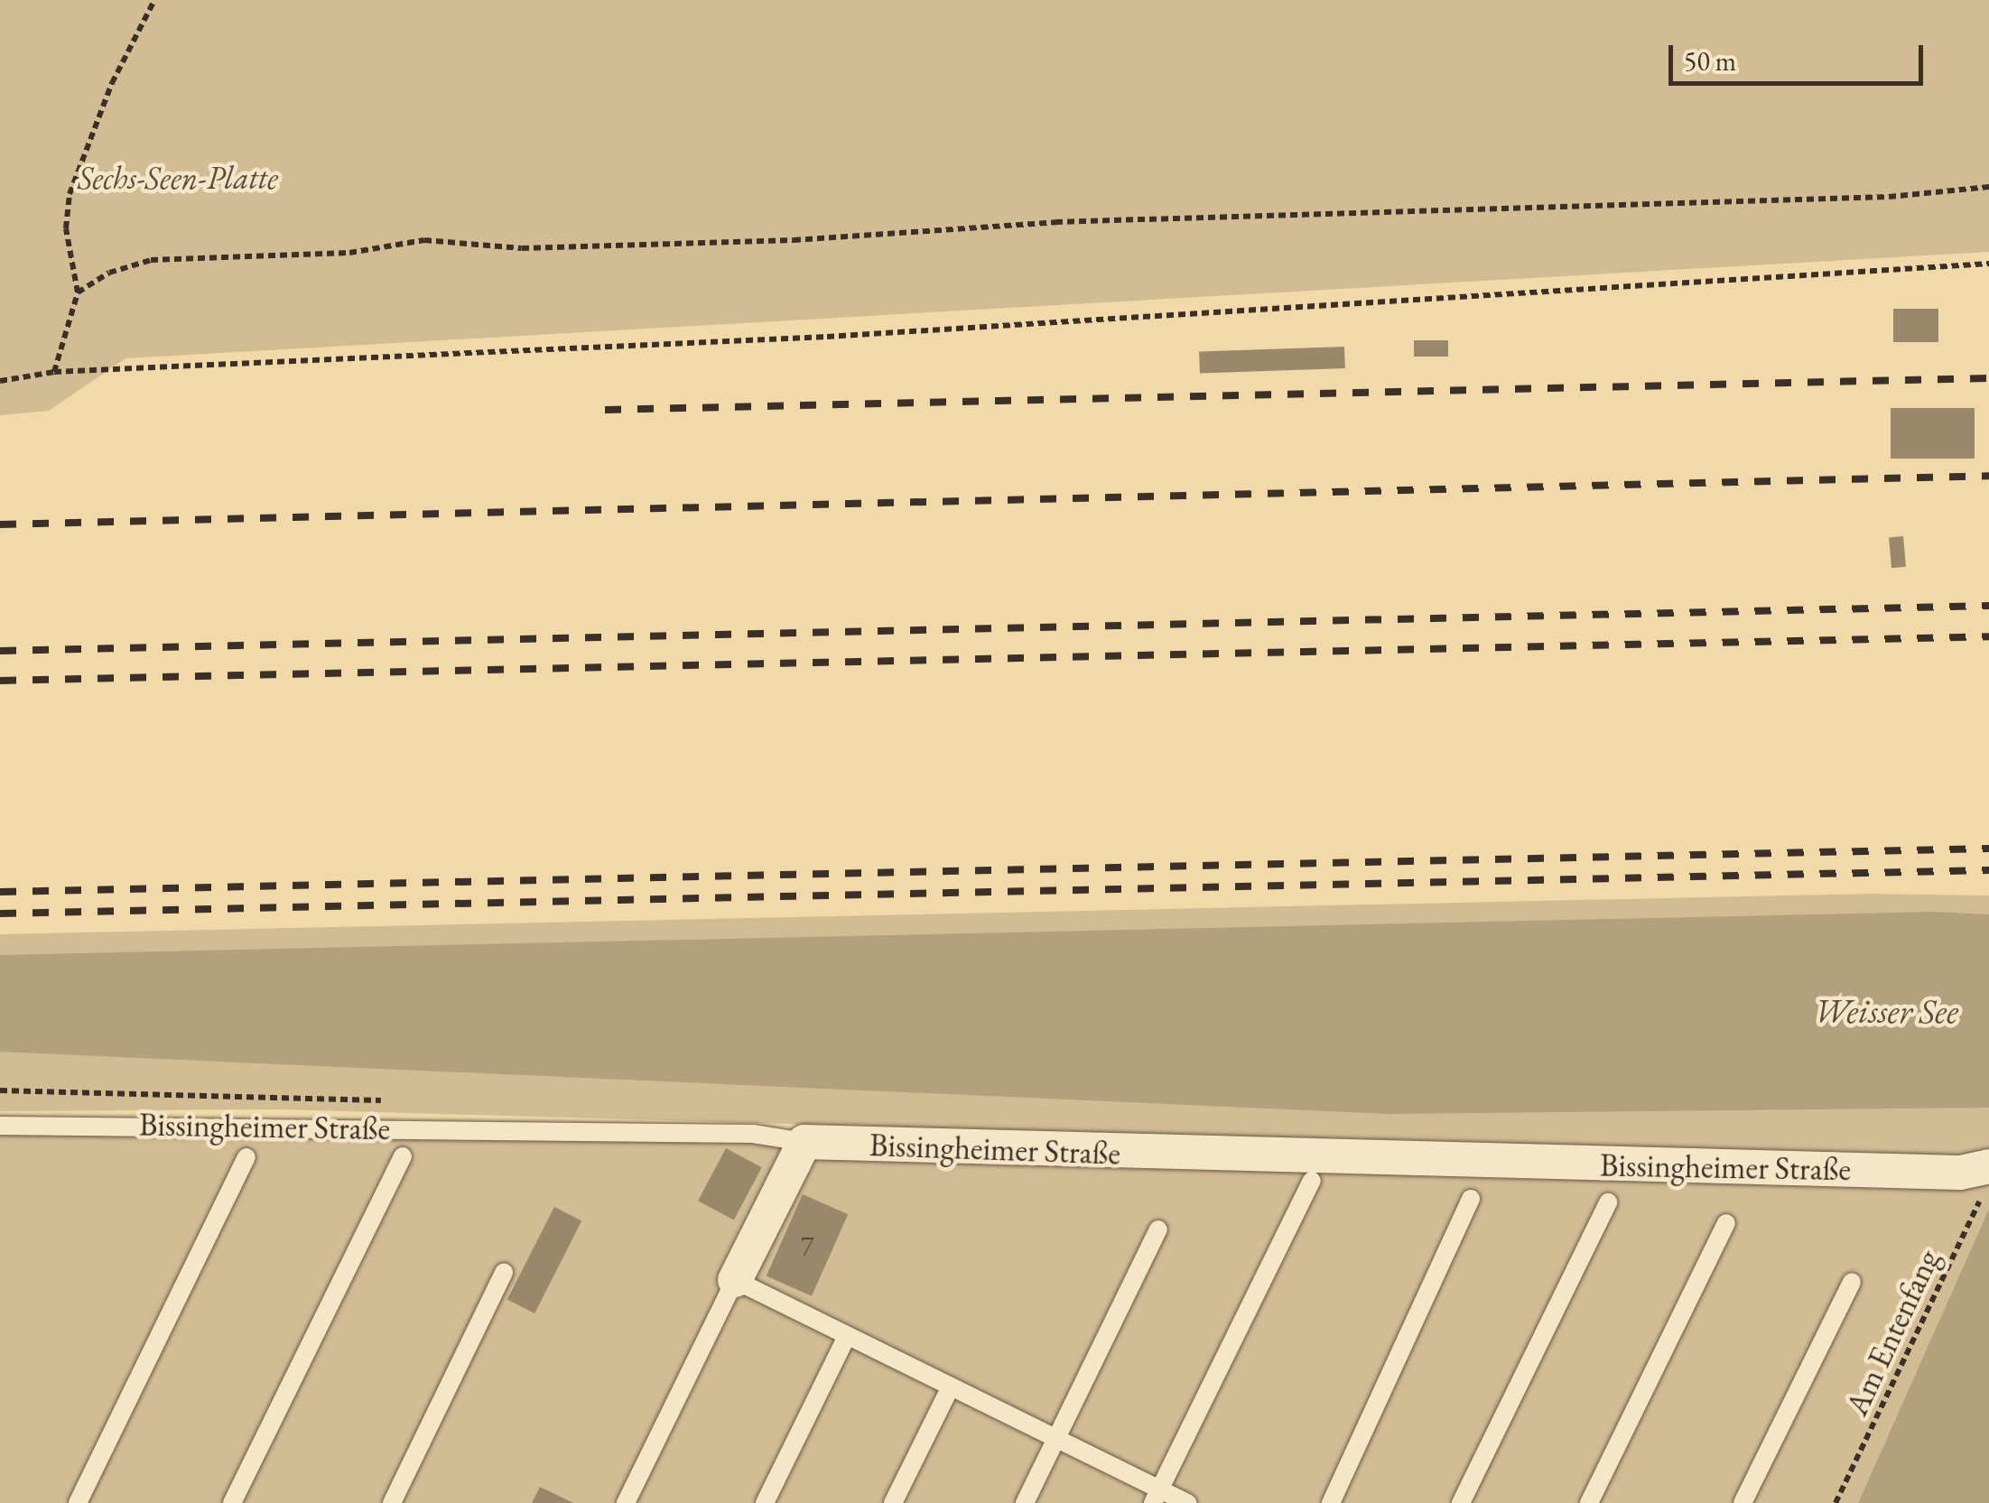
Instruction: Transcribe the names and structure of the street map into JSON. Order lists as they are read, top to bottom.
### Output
{
  "streets": {
    "street": ["Bissingheimer Straße"],
    "path": ["Am Entenfang"]
  },
  "crossings": [
    ["Bissingheimer Straße", "Am Entenfang"]
  ],
  "water": ["Weisser See"],
  "parks": ["Sechs-Seen-Platte"],
  "house_numbers": ["7"],
  "scale_bar": "50 m"
}
